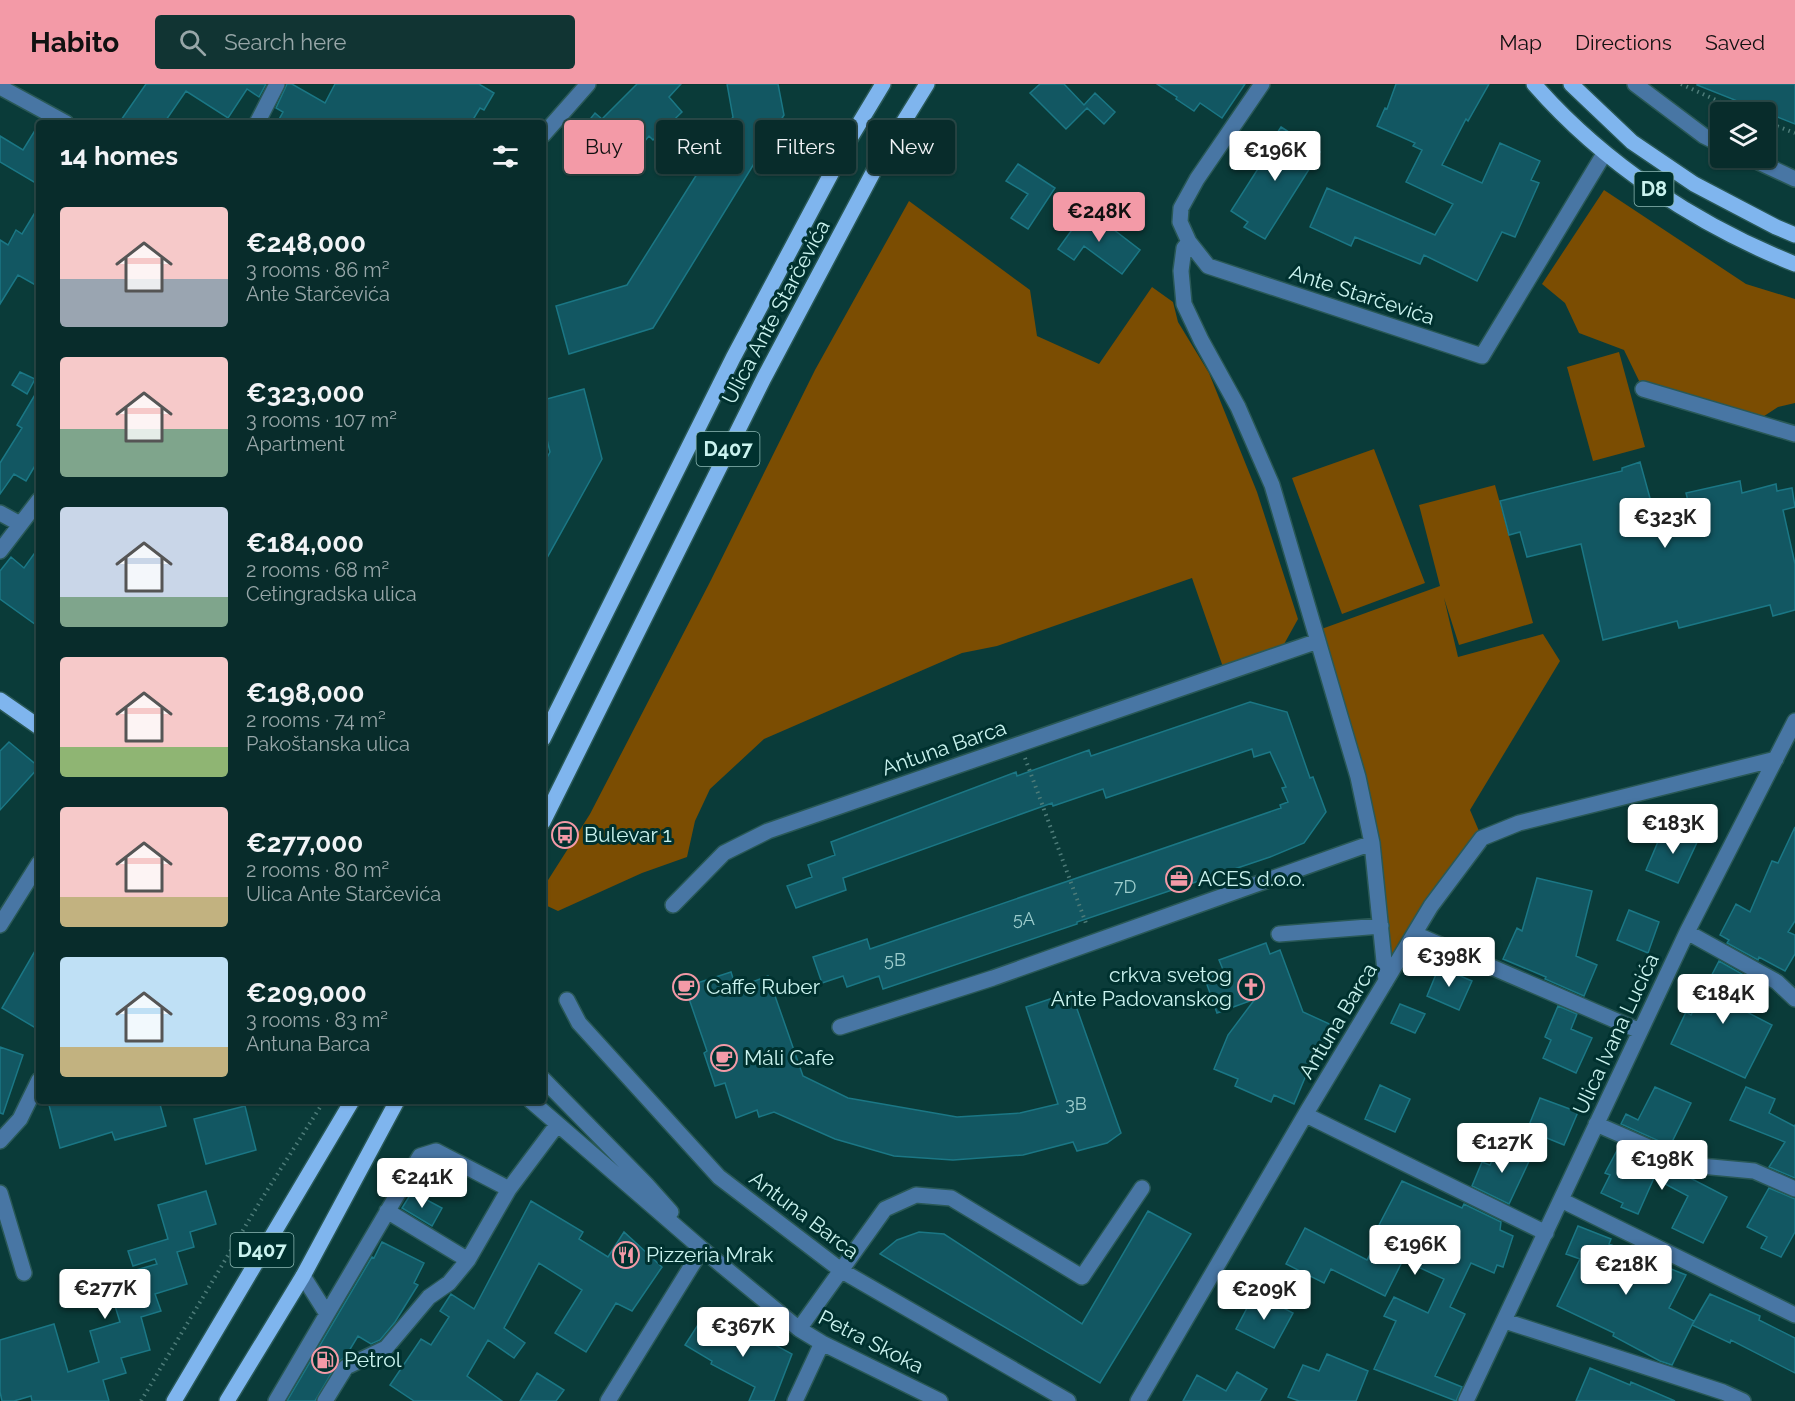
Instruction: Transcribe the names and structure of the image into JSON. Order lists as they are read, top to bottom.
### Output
{
  "streets": {
    "main road": ["D8", "Ulica Ante Starčevića", "D407"],
    "street": [
      "Ante Starčevića",
      "Antuna Barca",
      "Ulica Ivana Lucića",
      "Petra Skoka"
    ]
  },
  "crossings": [
    ["D8", "Ante Starčevića"],
    ["Antuna Barca", "Ulica Ivana Lucića"]
  ],
  "places": {
    "bus stop": ["Bulevar 1"],
    "office": ["ACES d.o.o."],
    "cafe": ["Caffe Ruber", "Máli Cafe"],
    "church": ["crkva svetog Ante Padovanskog"],
    "restaurant": ["Pizzeria Mrak"],
    "fuel station": ["Petrol"]
  },
  "house_numbers": [
    "7D",
    "5A",
    "5B",
    "3B"
  ],
  "page": {
    "header": "Habito",
    "search": "Search here",
    "nav": ["Map", "Directions", "Saved"],
    "chip": [
      "Buy",
      "Rent",
      "Filters",
      "New"
    ],
    "heading": "14 homes",
    "price": [
      "€196K",
      "€248K",
      "€323K",
      "€183K",
      "€398K",
      "€184K",
      "€127K",
      "€198K",
      "€241K",
      "€196K",
      "€218K",
      "€277K",
      "€209K",
      "€367K"
    ],
    "list": [
      {
        "name": "€248,000",
        "note": "3 rooms · 86 m² · Ante Starčevića"
      },
      {
        "name": "€323,000",
        "note": "3 rooms · 107 m² · Apartment"
      },
      {
        "name": "€184,000",
        "note": "2 rooms · 68 m² · Cetingradska ulica"
      },
      {
        "name": "€198,000",
        "note": "2 rooms · 74 m² · Pakoštanska ulica"
      },
      {
        "name": "€277,000",
        "note": "2 rooms · 80 m² · Ulica Ante Starčevića"
      },
      {
        "name": "€209,000",
        "note": "3 rooms · 83 m² · Antuna Barca"
      }
    ]
  }
}
